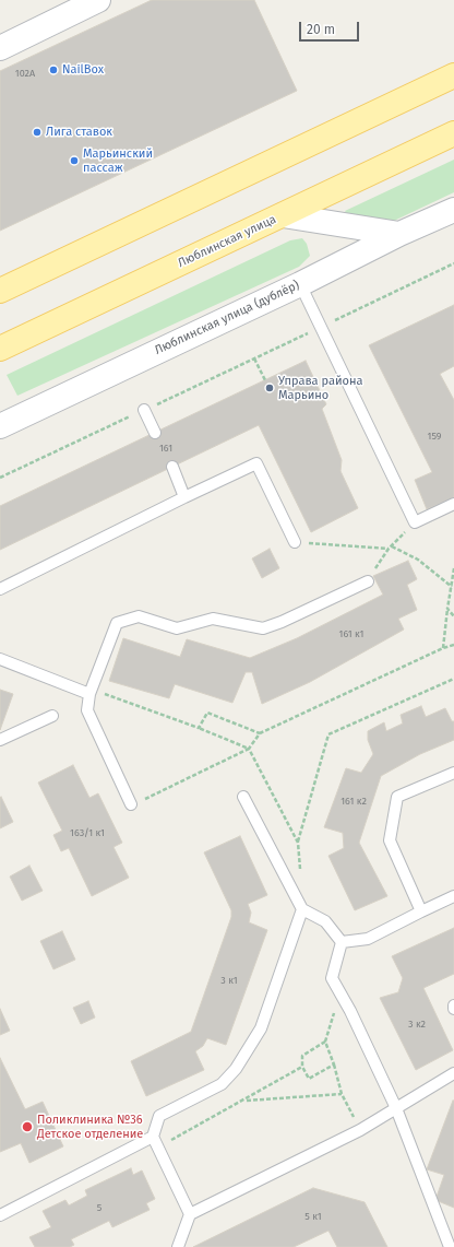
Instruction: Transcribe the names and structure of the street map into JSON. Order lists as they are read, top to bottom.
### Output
{
  "streets": {
    "main road": ["Люблинская улица"],
    "street": ["Люблинская улица (дублёр)"]
  },
  "places": [
    "NailBox",
    "Лига ставок",
    "Марьинский пассаж",
    "Управа района Марьино",
    "Поликлиника №36 Детское отделение"
  ],
  "house_numbers": [
    "102А",
    "159",
    "161",
    "161 к1",
    "161 к2",
    "163/1 к1",
    "3 к1",
    "3 к2",
    "5",
    "5 к1"
  ],
  "scale_bar": "20 m"
}
